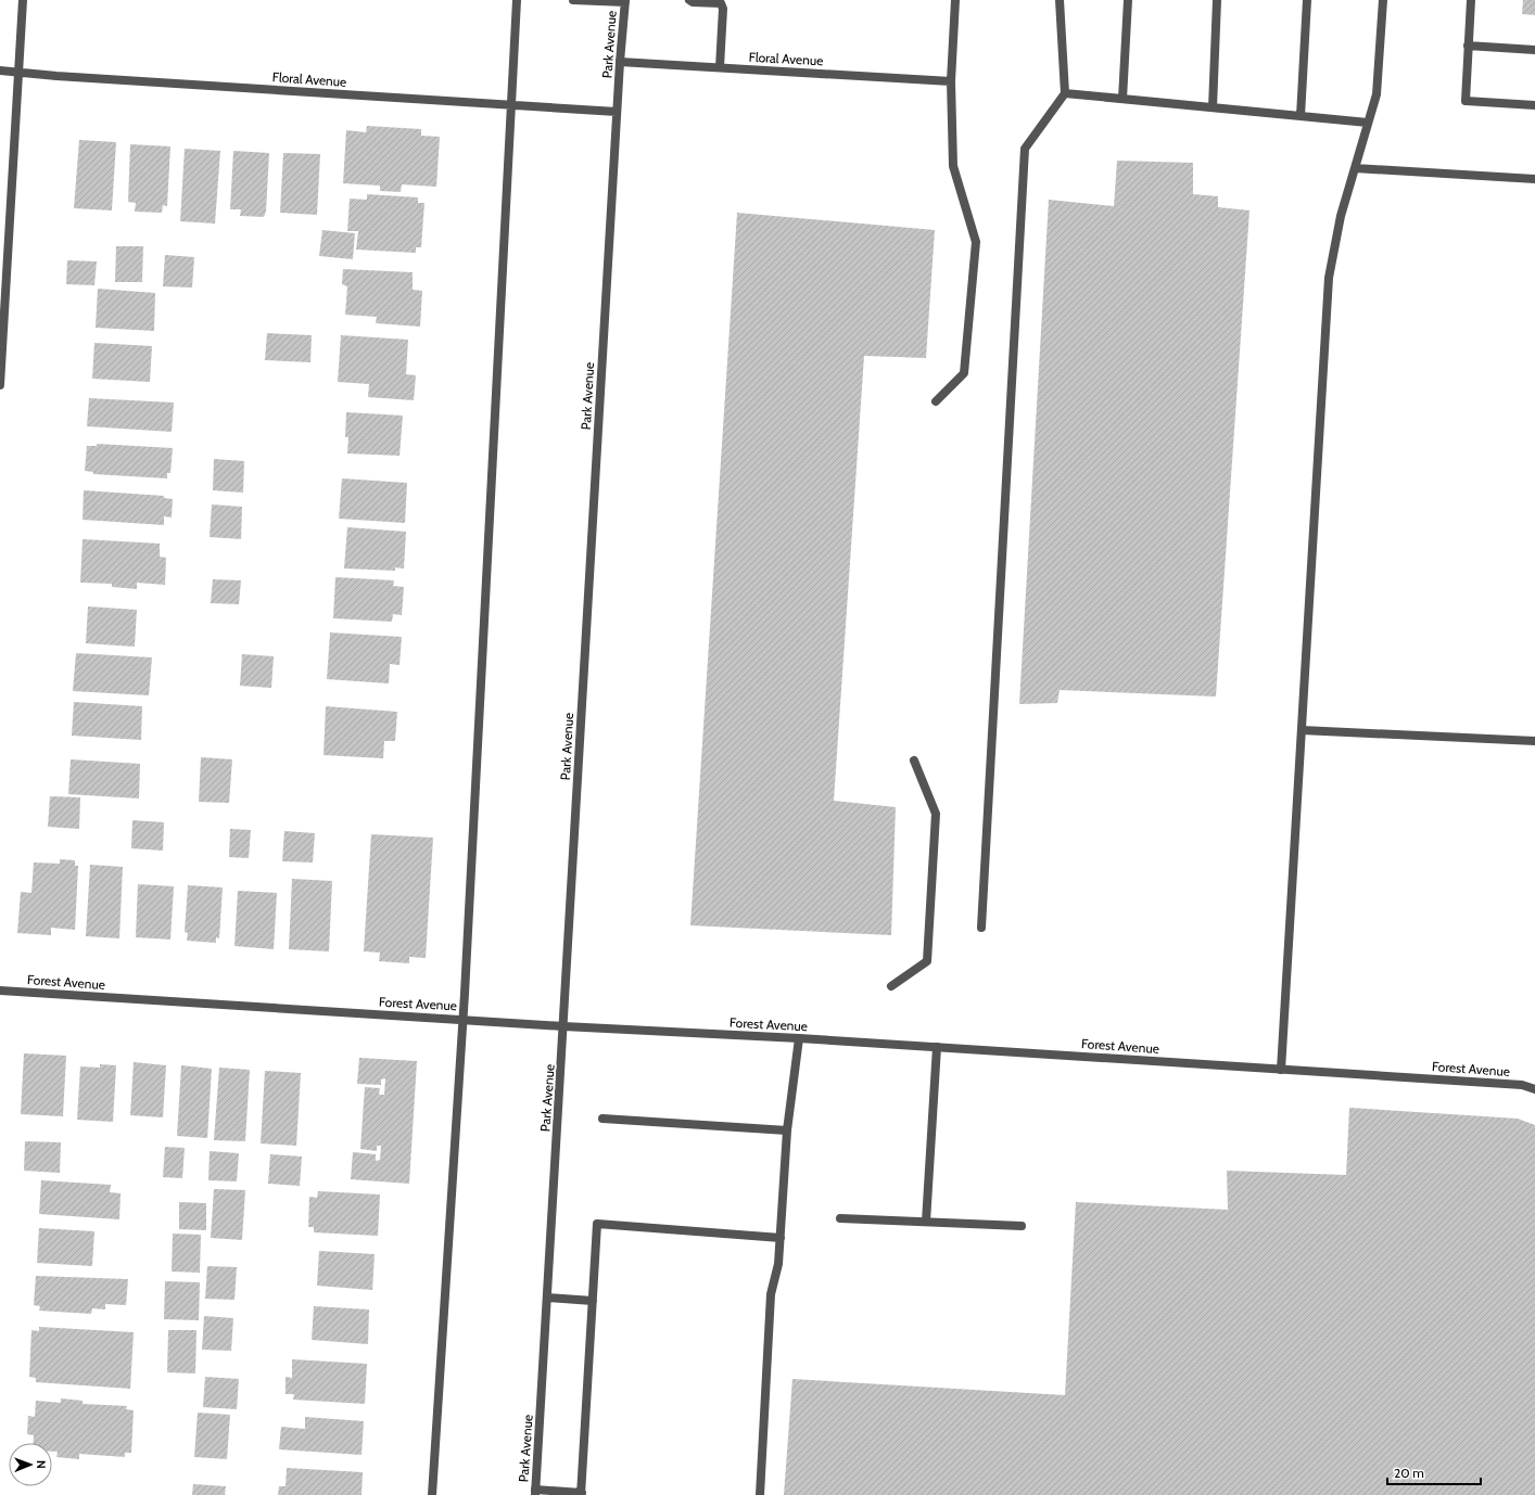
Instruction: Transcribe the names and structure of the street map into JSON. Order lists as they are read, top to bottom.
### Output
{
  "streets": {
    "street": ["Park Avenue", "Floral Avenue", "Forest Avenue"]
  },
  "crossings": [
    ["Park Avenue", "Floral Avenue"],
    ["Park Avenue", "Forest Avenue"]
  ],
  "scale_bar": "20 m",
  "north": "right"
}
